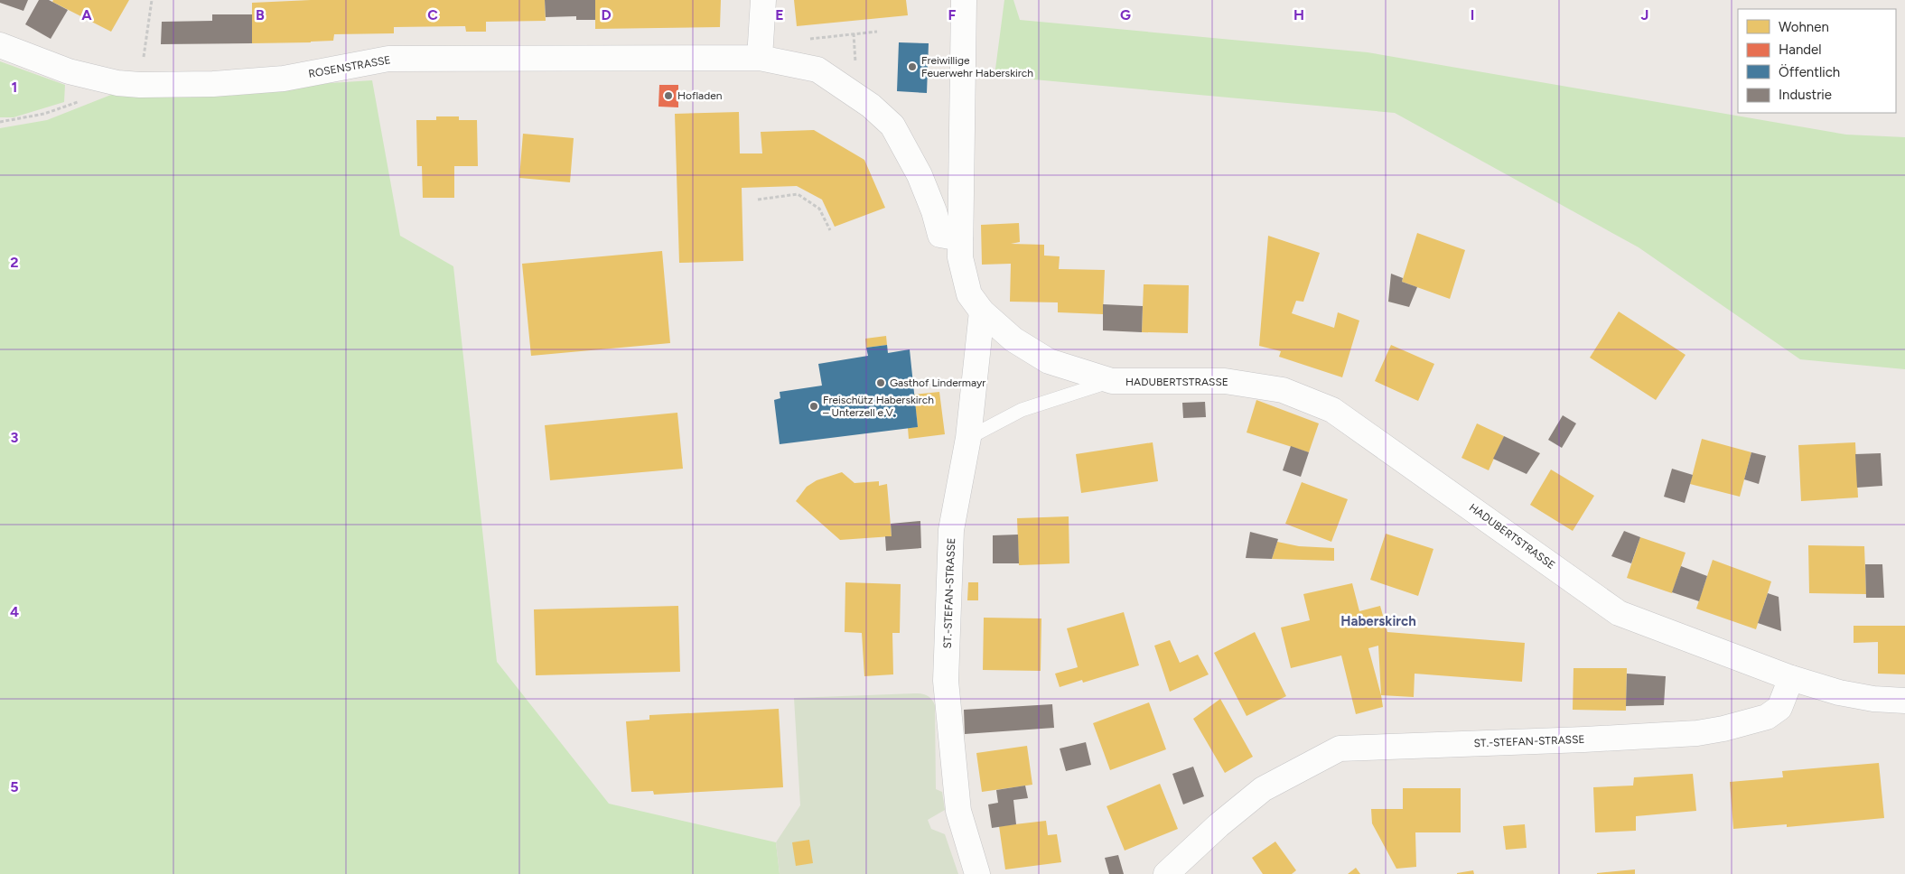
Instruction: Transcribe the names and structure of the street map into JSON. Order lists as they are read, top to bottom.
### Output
{
  "streets": {
    "street": ["ROSENSTRASSE", "HADUBERTSTRASSE", "ST.-STEFAN-STRASSE"]
  },
  "crossings": [
    ["ROSENSTRASSE", "HADUBERTSTRASSE"],
    ["HADUBERTSTRASSE", "ST.-STEFAN-STRASSE"]
  ],
  "districts": ["Haberskirch"],
  "places": [
    "Freiwillige Feuerwehr Haberskirch",
    "Hofladen",
    "Gasthof Lindermayr",
    "Freischütz Haberskirch – Unterzell e.V."
  ],
  "legend": [
    "Wohnen",
    "Handel",
    "Öffentlich",
    "Industrie"
  ],
  "grid": {
    "columns": [
      "A",
      "B",
      "C",
      "D",
      "E",
      "F",
      "G",
      "H",
      "I",
      "J"
    ],
    "rows": [
      "1",
      "2",
      "3",
      "4",
      "5"
    ]
  }
}
